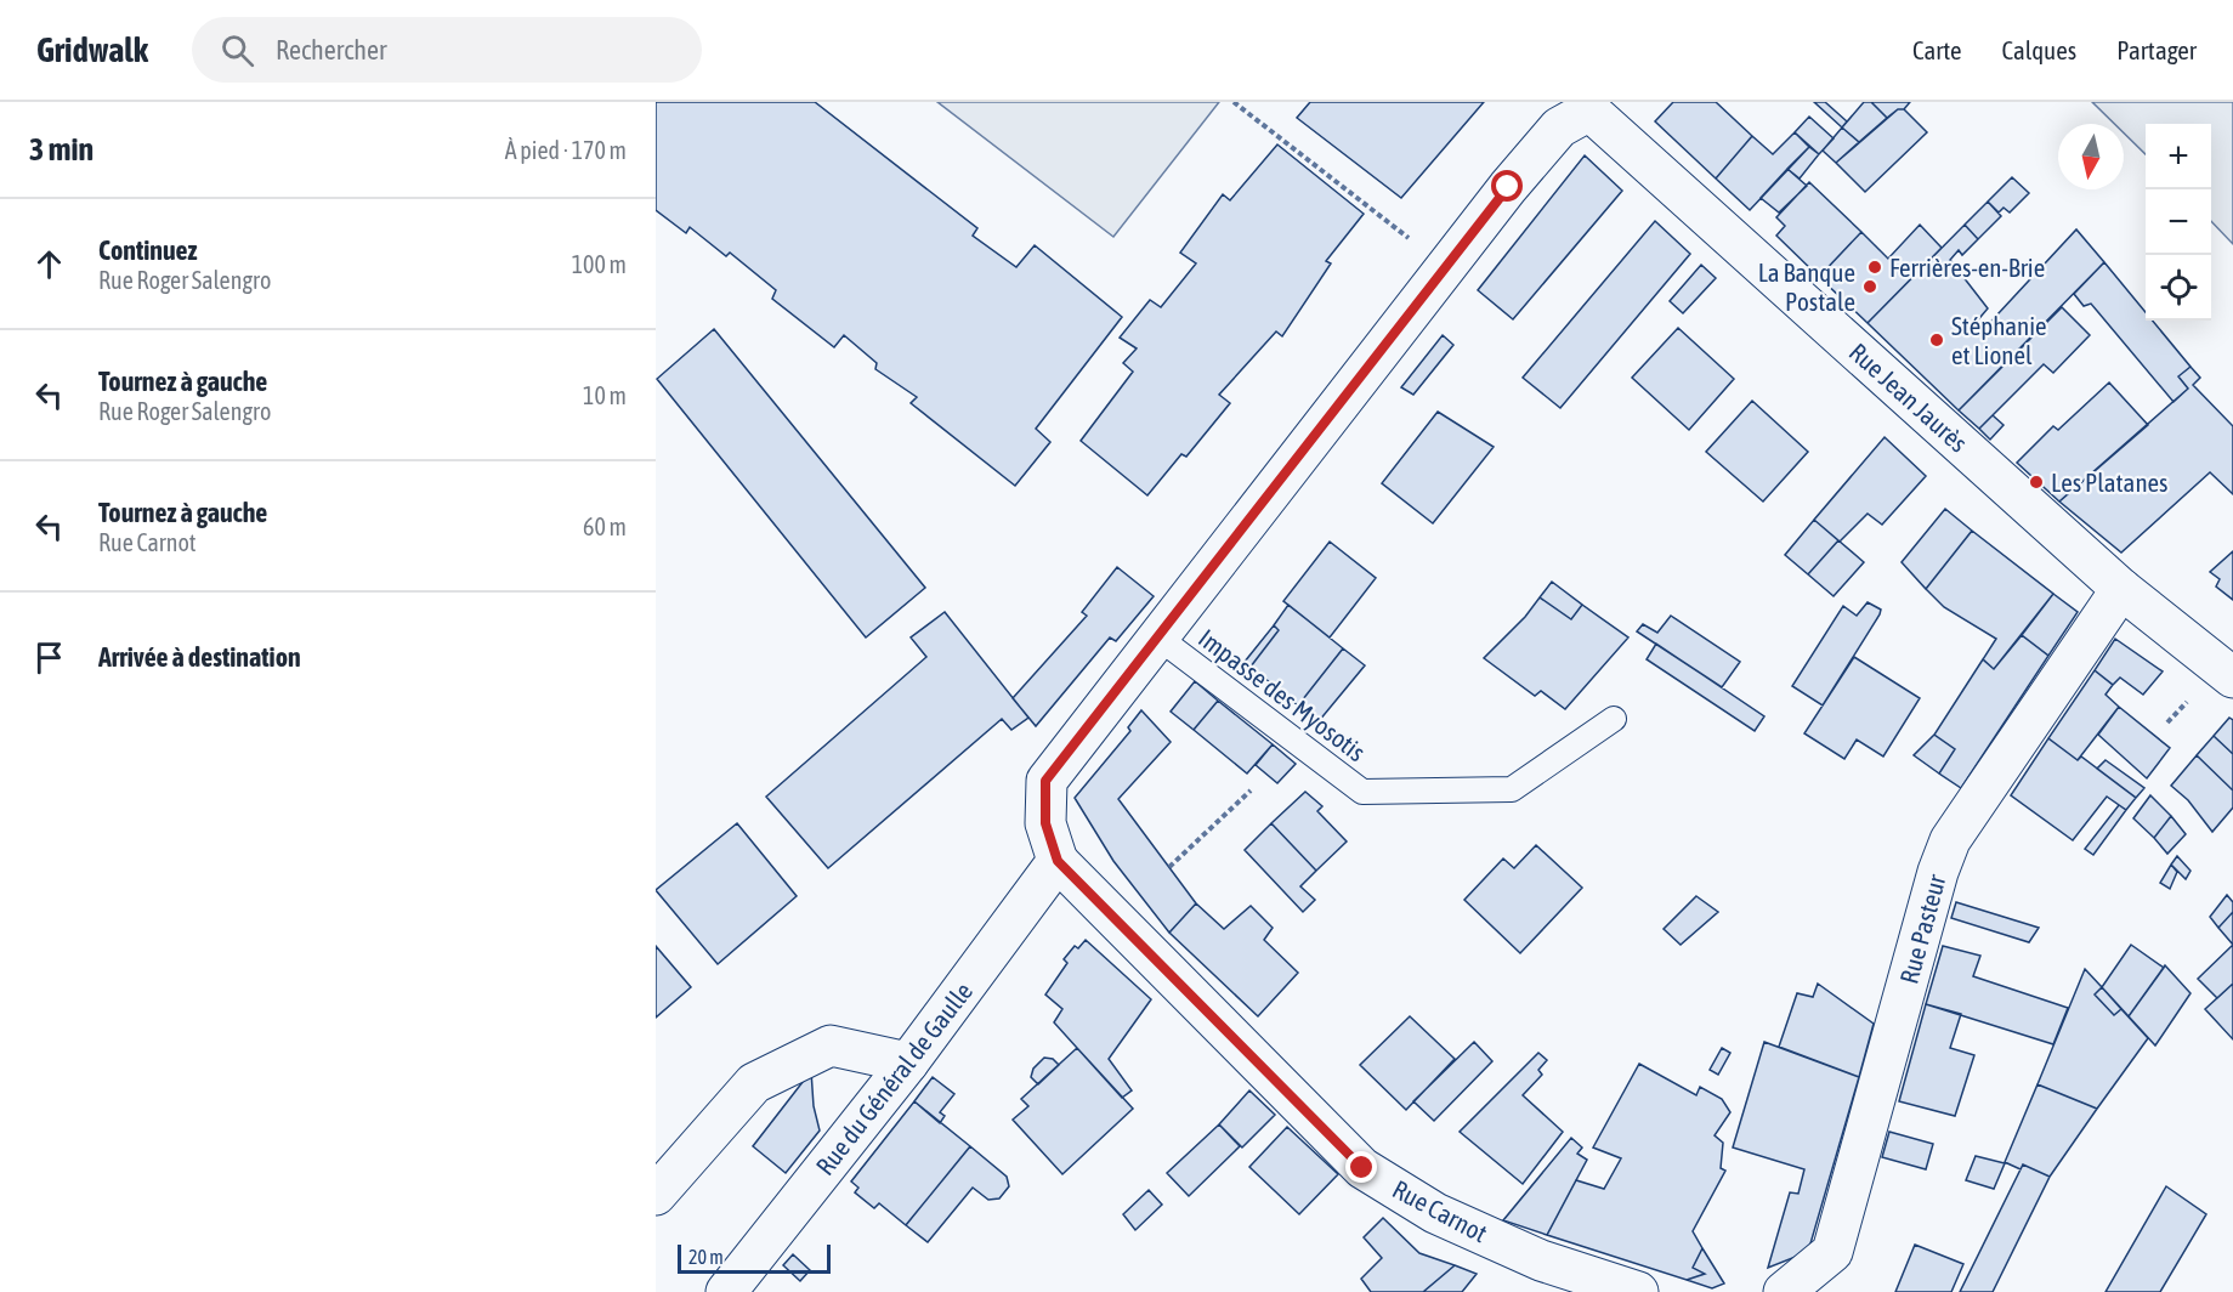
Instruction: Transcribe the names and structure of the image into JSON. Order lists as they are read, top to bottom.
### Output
{
  "streets": {
    "main road": [
      "Rue Jean Jaurès",
      "Rue Pasteur",
      "Rue du Général de Gaulle",
      "Rue Carnot"
    ],
    "lane": ["Impasse des Myosotis"]
  },
  "crossings": [
    ["Rue Jean Jaurès", "Rue Pasteur"],
    ["Rue du Général de Gaulle", "Rue Carnot"]
  ],
  "places": [
    "Ferrières-en-Brie",
    "La Banque Postale",
    "Stéphanie et Lionel",
    "Les Platanes"
  ],
  "scale_bar": "20 m",
  "north": "bottom",
  "page": {
    "header": "Gridwalk",
    "search": "Rechercher",
    "nav": ["Carte", "Calques", "Partager"],
    "heading": ["3 min", "À pied · 170 m"],
    "map_buttons": ["+", "−"],
    "list": [
      ["Continuez", "Rue Roger Salengro", "100 m"],
      ["Tournez à gauche", "Rue Roger Salengro", "10 m"],
      ["Tournez à gauche", "Rue Carnot", "60 m"],
      "Arrivée à destination"
    ],
    "scale": "20 m"
  }
}
